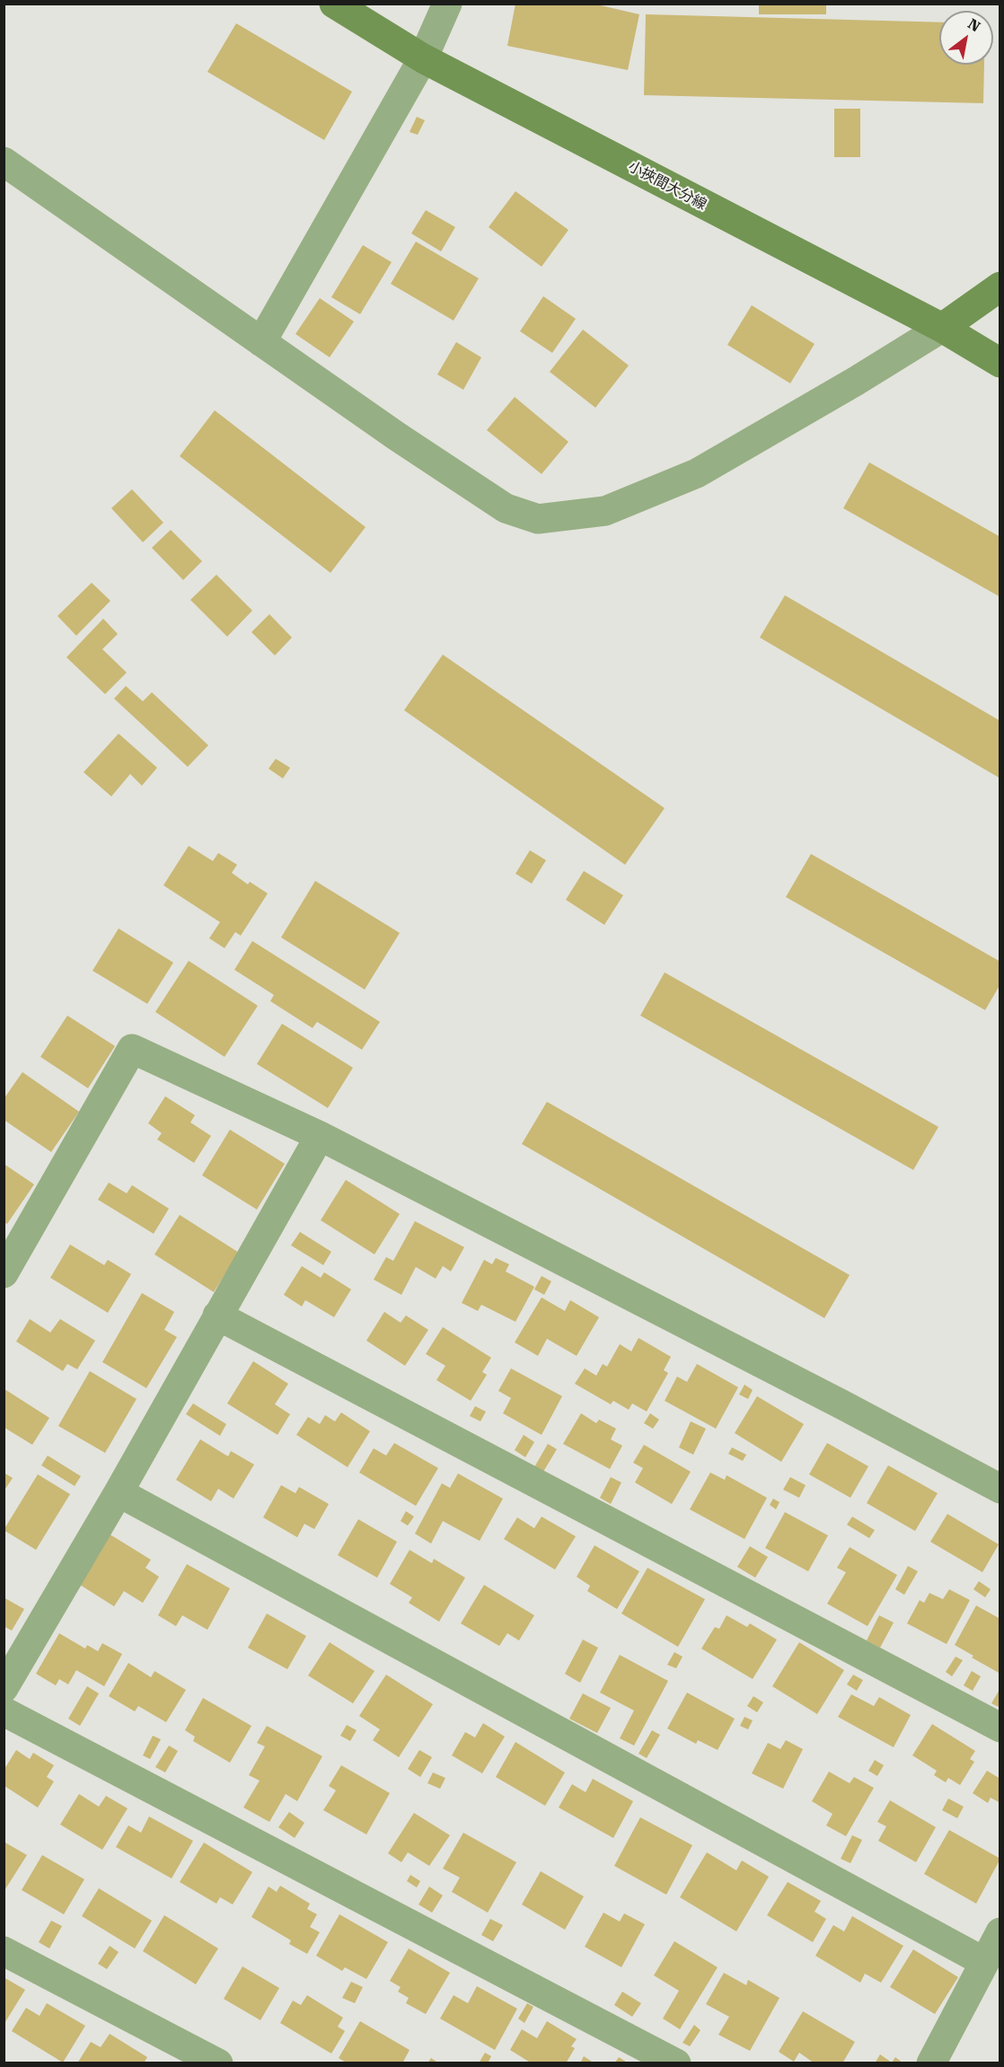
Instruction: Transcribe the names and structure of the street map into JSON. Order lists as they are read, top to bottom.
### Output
{
  "streets": {
    "main road": ["小挾間大分線"]
  },
  "north": "top right"
}
